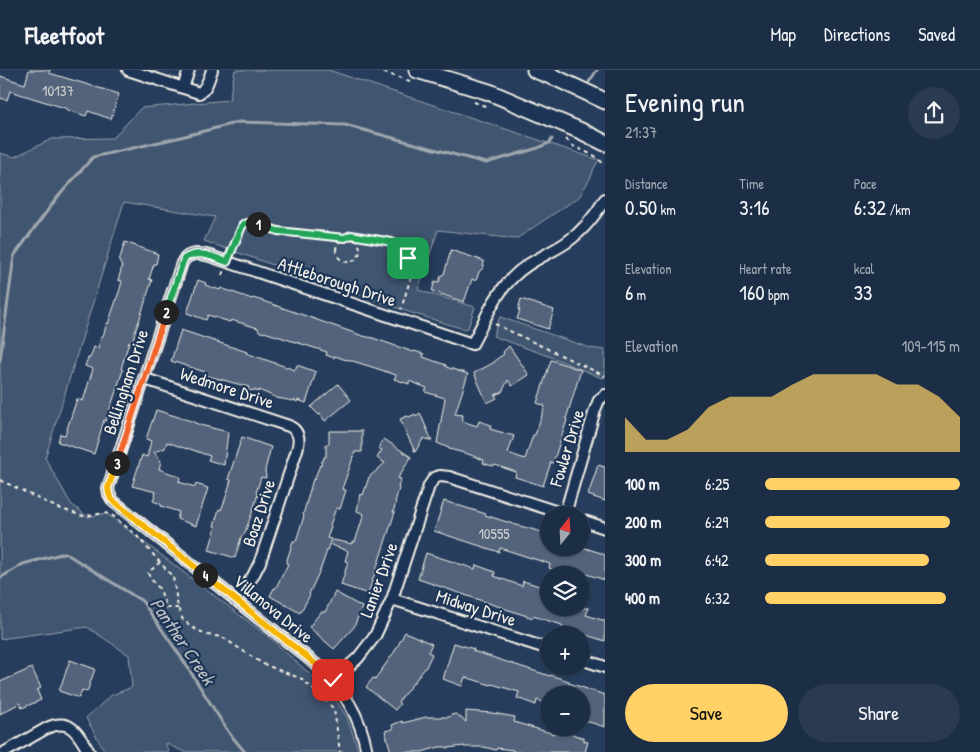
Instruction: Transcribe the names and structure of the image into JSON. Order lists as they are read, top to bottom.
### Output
{
  "streets": {
    "street": [
      "Attleborough Drive",
      "Bellingham Drive",
      "Wedmore Drive",
      "Fowler Drive",
      "Boaz Drive",
      "Lanier Drive",
      "Midway Drive",
      "Villanova Drive"
    ]
  },
  "crossings": [
    ["Attleborough Drive", "Bellingham Drive"],
    ["Bellingham Drive", "Wedmore Drive"],
    ["Bellingham Drive", "Villanova Drive"],
    ["Wedmore Drive", "Boaz Drive"],
    ["Boaz Drive", "Villanova Drive"],
    ["Lanier Drive", "Midway Drive"],
    ["Lanier Drive", "Villanova Drive"]
  ],
  "water": ["Panther Creek"],
  "house_numbers": ["10137", "10555"],
  "north": "top",
  "page": {
    "header": "Fleetfoot",
    "nav": ["Map", "Directions", "Saved"],
    "heading": ["Evening run", "21:37"],
    "stats": [
      ["Distance", "0.50 km"],
      ["Time", "3:16"],
      ["Pace", "6:32 /km"],
      ["Elevation", "6 m"],
      ["Heart rate", "160 bpm"],
      ["kcal", "33"]
    ],
    "pins": [
      "1",
      "2",
      "3",
      "4"
    ],
    "chart": ["Elevation", "109–115 m"],
    "list": [
      {
        "name": "100 m",
        "note": "6:25"
      },
      {
        "name": "200 m",
        "note": "6:29"
      },
      {
        "name": "300 m",
        "note": "6:42"
      },
      {
        "name": "400 m",
        "note": "6:32"
      }
    ],
    "map_buttons": ["+", "−"],
    "buttons": ["Save", "Share"]
  }
}
